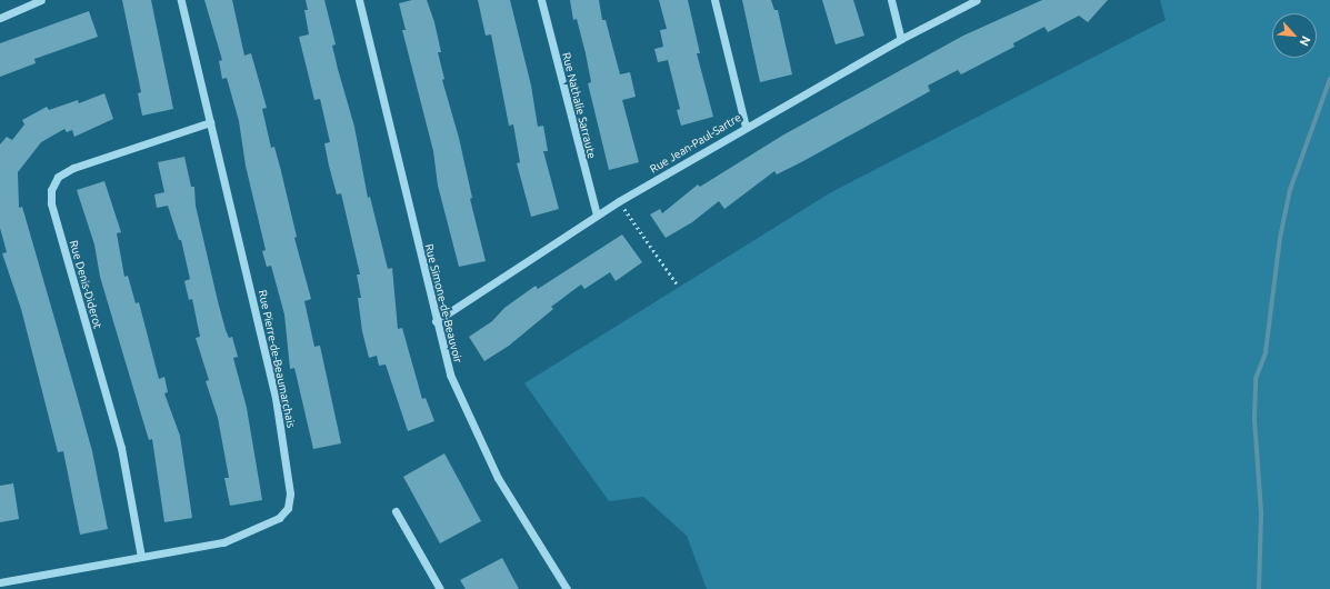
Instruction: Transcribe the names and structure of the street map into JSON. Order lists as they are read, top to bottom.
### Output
{
  "streets": {
    "street": [
      "Rue Nathalie Sarraute",
      "Rue Jean-Paul-Sartre",
      "Rue Denis-Diderot",
      "Rue Simone-de-Beauvoir",
      "Rue Pierre-de-Beaumarchais"
    ]
  },
  "crossings": [
    ["Rue Nathalie Sarraute", "Rue Jean-Paul-Sartre"],
    ["Rue Jean-Paul-Sartre", "Rue Simone-de-Beauvoir"],
    ["Rue Denis-Diderot", "Rue Pierre-de-Beaumarchais"]
  ],
  "north": "bottom right"
}
